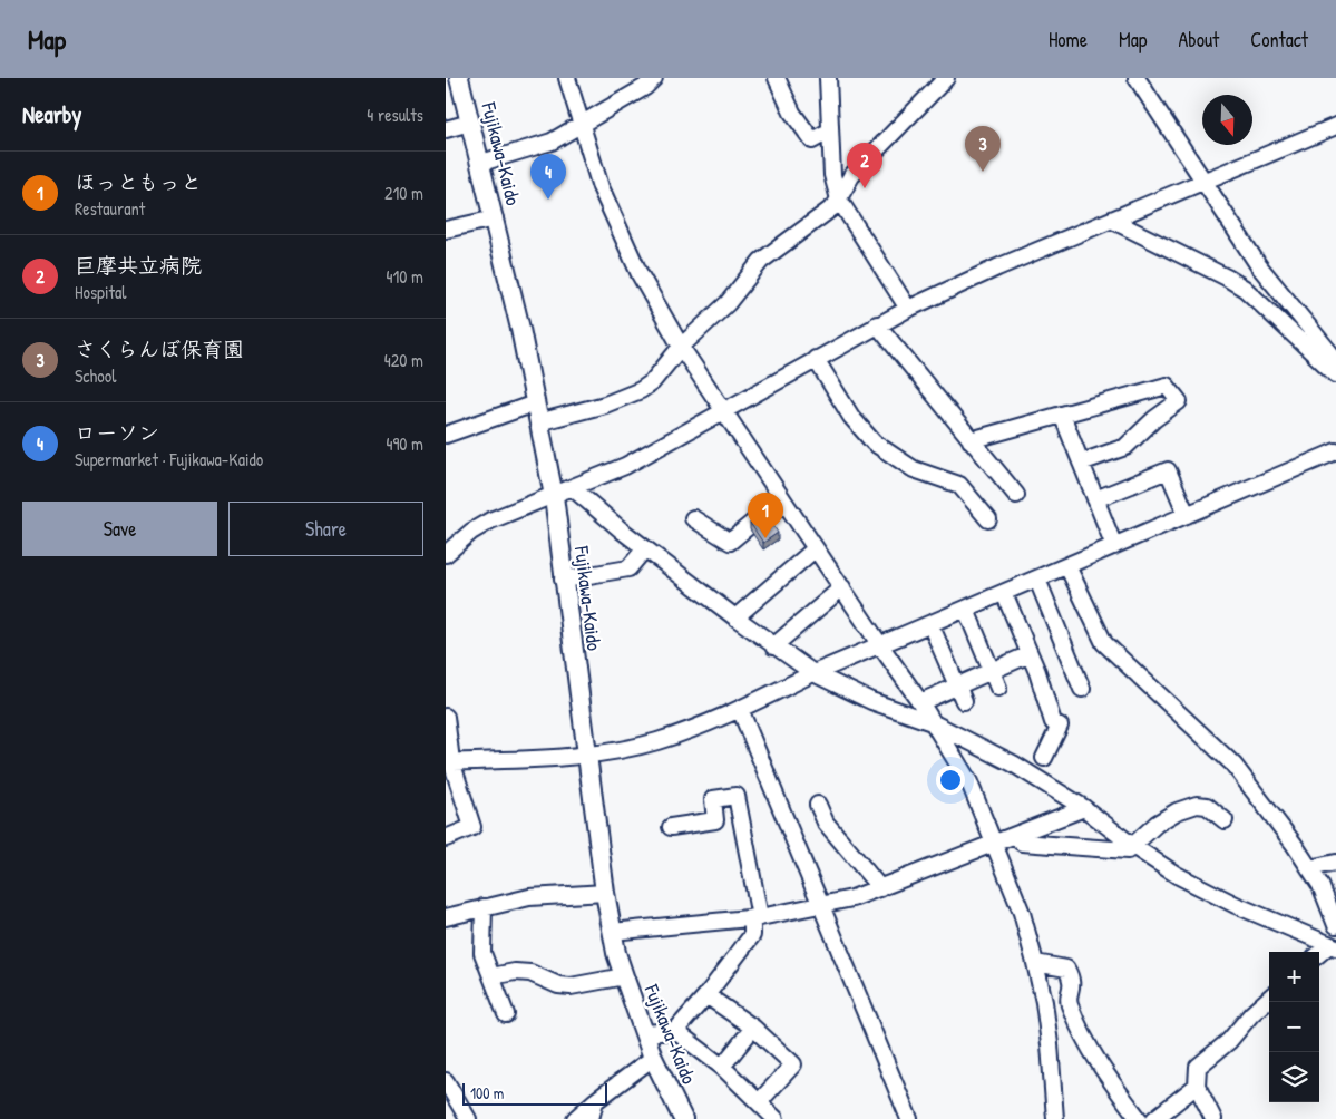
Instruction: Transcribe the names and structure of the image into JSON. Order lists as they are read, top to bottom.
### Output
{
  "streets": {
    "main road": ["Fujikawa-Kaido"]
  },
  "scale_bar": "100 m",
  "north": "bottom",
  "page": {
    "header": "Map",
    "nav": [
      "Home",
      "Map",
      "About",
      "Contact"
    ],
    "heading": ["Nearby", "4 results"],
    "pins": [
      "3",
      "2",
      "4",
      "1"
    ],
    "list": [
      {
        "mark": "1",
        "name": "ほっともっと",
        "note": "Restaurant",
        "value": "210 m"
      },
      {
        "mark": "2",
        "name": "巨摩共立病院",
        "note": "Hospital",
        "value": "410 m"
      },
      {
        "mark": "3",
        "name": "さくらんぼ保育園",
        "note": "School",
        "value": "420 m"
      },
      {
        "mark": "4",
        "name": "ローソン",
        "note": "Supermarket · Fujikawa-Kaido",
        "value": "490 m"
      }
    ],
    "buttons": ["Save", "Share"],
    "map_buttons": ["+", "−"],
    "scale": "100 m"
  }
}
